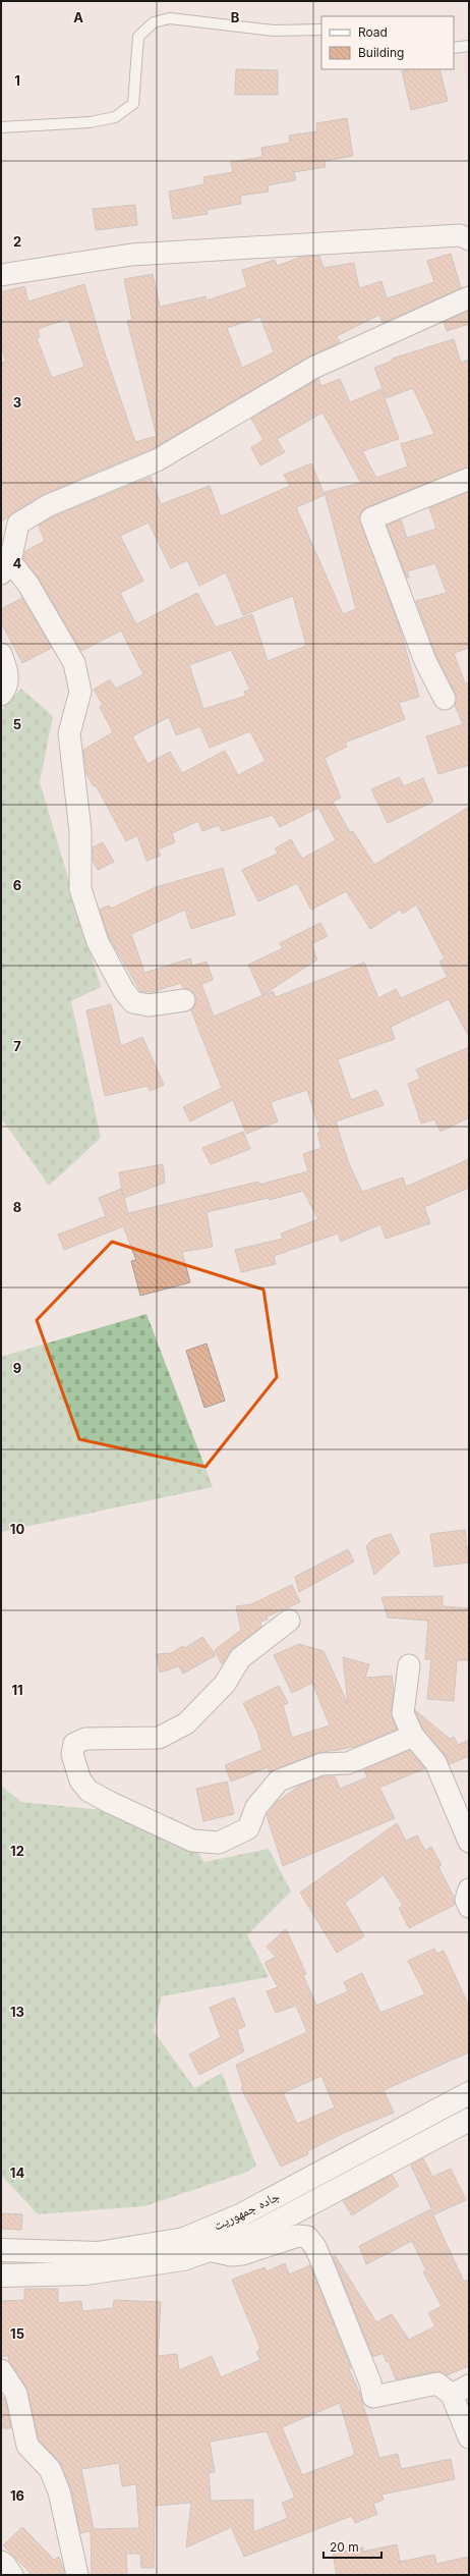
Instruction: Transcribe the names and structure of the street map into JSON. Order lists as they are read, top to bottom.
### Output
{
  "streets": {
    "main road": ["جاده جمهوریت"]
  },
  "legend": ["Road", "Building"],
  "scale_bar": "20 m",
  "grid": {
    "columns": ["A", "B"],
    "rows": [
      "1",
      "2",
      "3",
      "4",
      "5",
      "6",
      "7",
      "8",
      "9",
      "10",
      "11",
      "12",
      "13",
      "14",
      "15",
      "16"
    ]
  }
}
